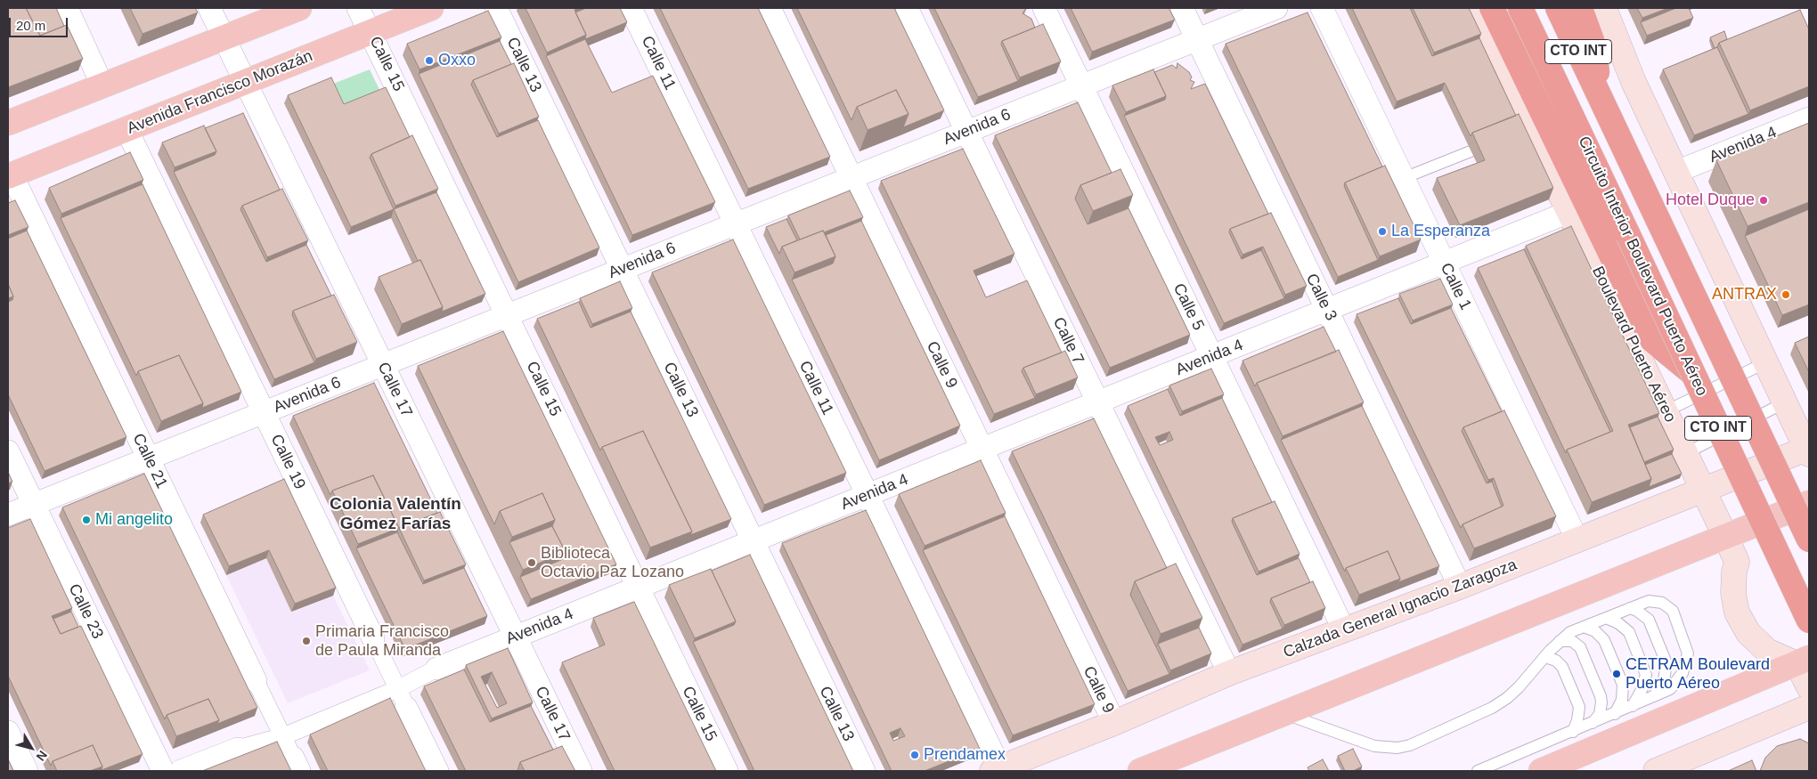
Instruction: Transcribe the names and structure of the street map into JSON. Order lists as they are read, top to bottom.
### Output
{
  "streets": {
    "highway": ["CTO INT", "Circuito Interior Boulevard Puerto Aéreo"],
    "main road": ["Avenida Francisco Morazán", "Boulevard Puerto Aéreo", "Calzada General Ignacio Zaragoza"],
    "street": [
      "Calle 11",
      "Calle 15",
      "Calle 13",
      "Avenida 6",
      "Avenida 4",
      "Calle 1",
      "Calle 3",
      "Calle 5",
      "Calle 7",
      "Calle 9",
      "Calle 17",
      "Calle 21",
      "Calle 19",
      "Calle 23"
    ]
  },
  "crossings": [
    ["CTO INT", "Avenida 4"],
    ["CTO INT", "Calzada General Ignacio Zaragoza"],
    ["Calle 11", "Avenida 6"],
    ["Calle 11", "Avenida 4"],
    ["Calle 11", "Calzada General Ignacio Zaragoza"],
    ["Calle 15", "Avenida Francisco Morazán"],
    ["Calle 15", "Avenida 6"],
    ["Calle 15", "Avenida 4"],
    ["Calle 13", "Avenida 6"],
    ["Calle 13", "Avenida 4"],
    ["Avenida Francisco Morazán", "Calle 17"],
    ["Avenida Francisco Morazán", "Calle 21"],
    ["Avenida Francisco Morazán", "Calle 19"],
    ["Avenida 6", "Calle 3"],
    ["Avenida 6", "Calle 5"],
    ["Avenida 6", "Calle 7"],
    ["Avenida 6", "Calle 9"],
    ["Avenida 6", "Calle 17"],
    ["Avenida 6", "Calle 21"],
    ["Avenida 6", "Calle 19"],
    ["Avenida 6", "Calle 23"],
    ["Avenida 4", "Calle 1"],
    ["Avenida 4", "Calle 3"],
    ["Avenida 4", "Calle 5"],
    ["Avenida 4", "Calle 7"],
    ["Avenida 4", "Boulevard Puerto Aéreo"],
    ["Avenida 4", "Calle 9"],
    ["Avenida 4", "Calle 17"],
    ["Avenida 4", "Calle 21"],
    ["Avenida 4", "Calle 19"],
    ["Calle 1", "Calzada General Ignacio Zaragoza"],
    ["Calle 3", "Calzada General Ignacio Zaragoza"],
    ["Calle 5", "Calzada General Ignacio Zaragoza"],
    ["Calle 7", "Calzada General Ignacio Zaragoza"],
    ["Boulevard Puerto Aéreo", "Calzada General Ignacio Zaragoza"],
    ["Calle 9", "Calzada General Ignacio Zaragoza"]
  ],
  "districts": ["Colonia Valentín Gómez Farías"],
  "places": [
    "Oxxo",
    "Hotel Duque",
    "La Esperanza",
    "ANTRAX",
    "Mi angelito",
    "Biblioteca Octavio Paz Lozano",
    "Primaria Francisco de Paula Miranda",
    "CETRAM Boulevard Puerto Aéreo",
    "Prendamex"
  ],
  "scale_bar": "20 m",
  "north": "bottom right"
}
